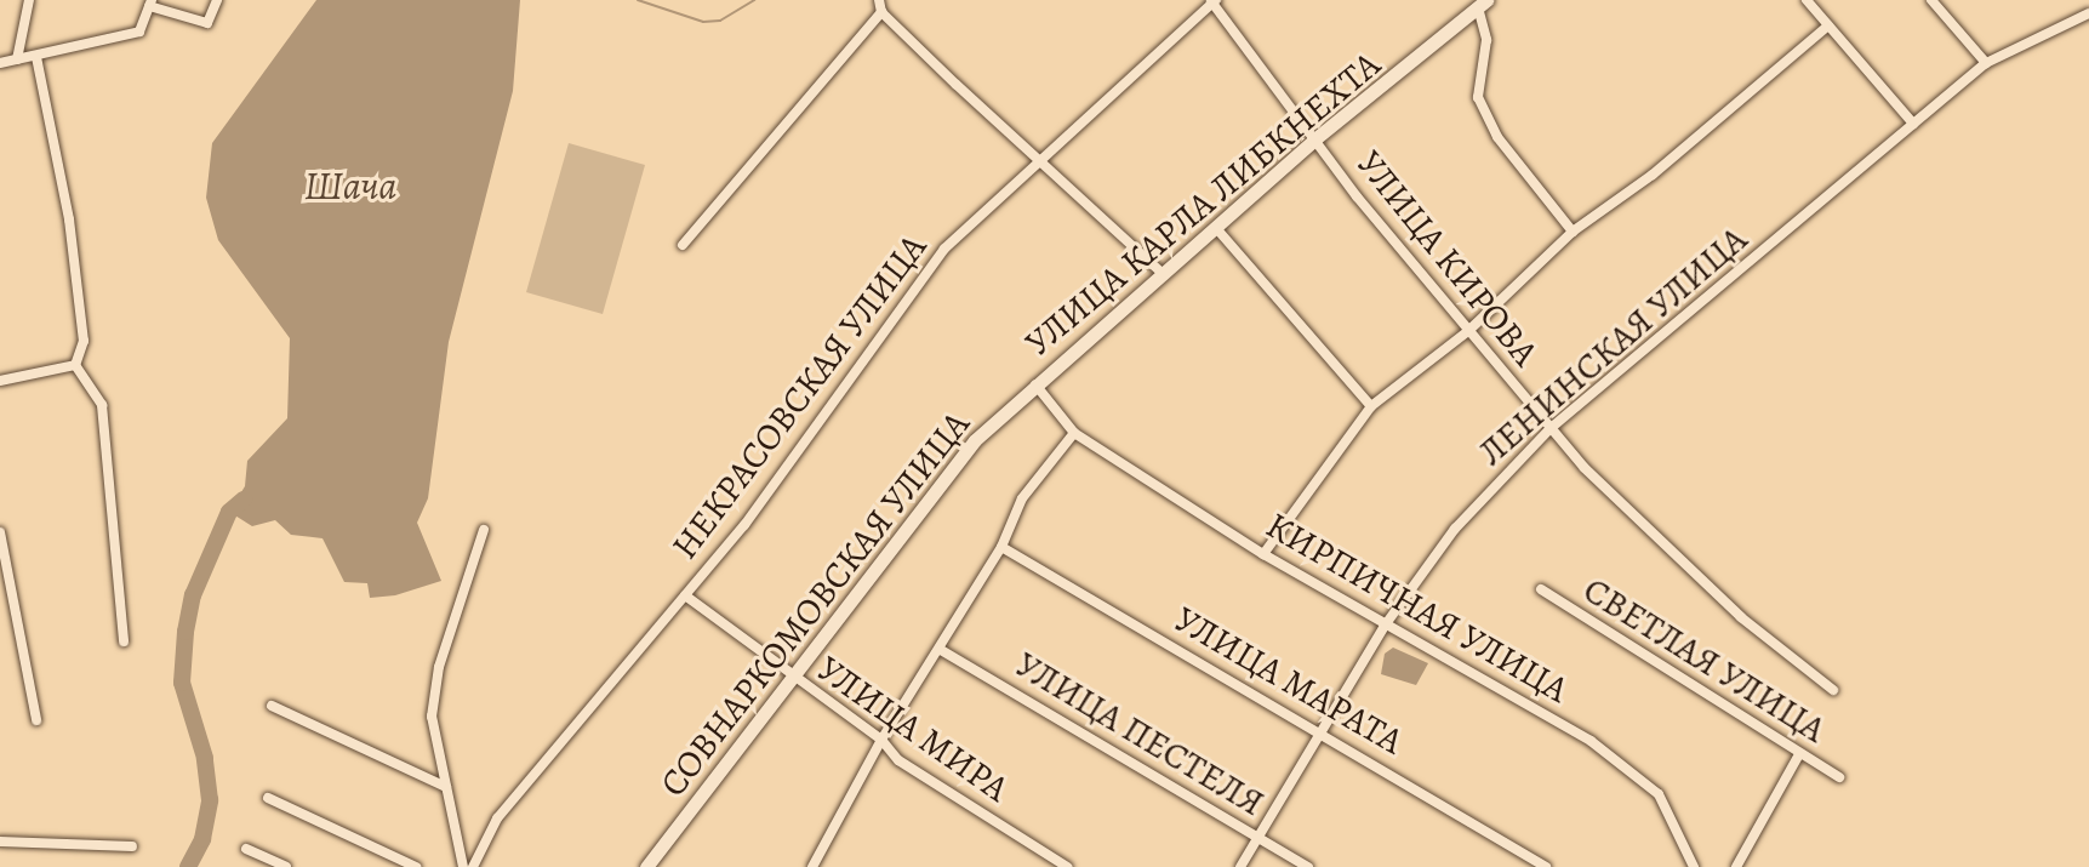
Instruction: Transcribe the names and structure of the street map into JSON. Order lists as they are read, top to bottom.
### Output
{
  "streets": {
    "street": [
      "УЛИЦА КАРЛА ЛИБКНЕХТА",
      "УЛИЦА КИРОВА",
      "ЛЕНИНСКАЯ УЛИЦА",
      "НЕКРАСОВСКАЯ УЛИЦА",
      "СОВНАРКОМОВСКАЯ УЛИЦА",
      "КИРПИЧНАЯ УЛИЦА",
      "СВЕТЛАЯ УЛИЦА",
      "УЛИЦА МАРАТА",
      "УЛИЦА МИРА",
      "УЛИЦА ПЕСТЕЛЯ"
    ]
  },
  "crossings": [
    ["УЛИЦА КАРЛА ЛИБКНЕХТА", "УЛИЦА КИРОВА"],
    ["УЛИЦА КАРЛА ЛИБКНЕХТА", "СОВНАРКОМОВСКАЯ УЛИЦА"],
    ["УЛИЦА КАРЛА ЛИБКНЕХТА", "КИРПИЧНАЯ УЛИЦА"],
    ["УЛИЦА КИРОВА", "ЛЕНИНСКАЯ УЛИЦА"],
    ["УЛИЦА КИРОВА", "НЕКРАСОВСКАЯ УЛИЦА"],
    ["ЛЕНИНСКАЯ УЛИЦА", "КИРПИЧНАЯ УЛИЦА"],
    ["ЛЕНИНСКАЯ УЛИЦА", "УЛИЦА МАРАТА"],
    ["ЛЕНИНСКАЯ УЛИЦА", "УЛИЦА ПЕСТЕЛЯ"],
    ["НЕКРАСОВСКАЯ УЛИЦА", "УЛИЦА МИРА"],
    ["СОВНАРКОМОВСКАЯ УЛИЦА", "УЛИЦА МИРА"]
  ],
  "water": ["Шача"]
}
